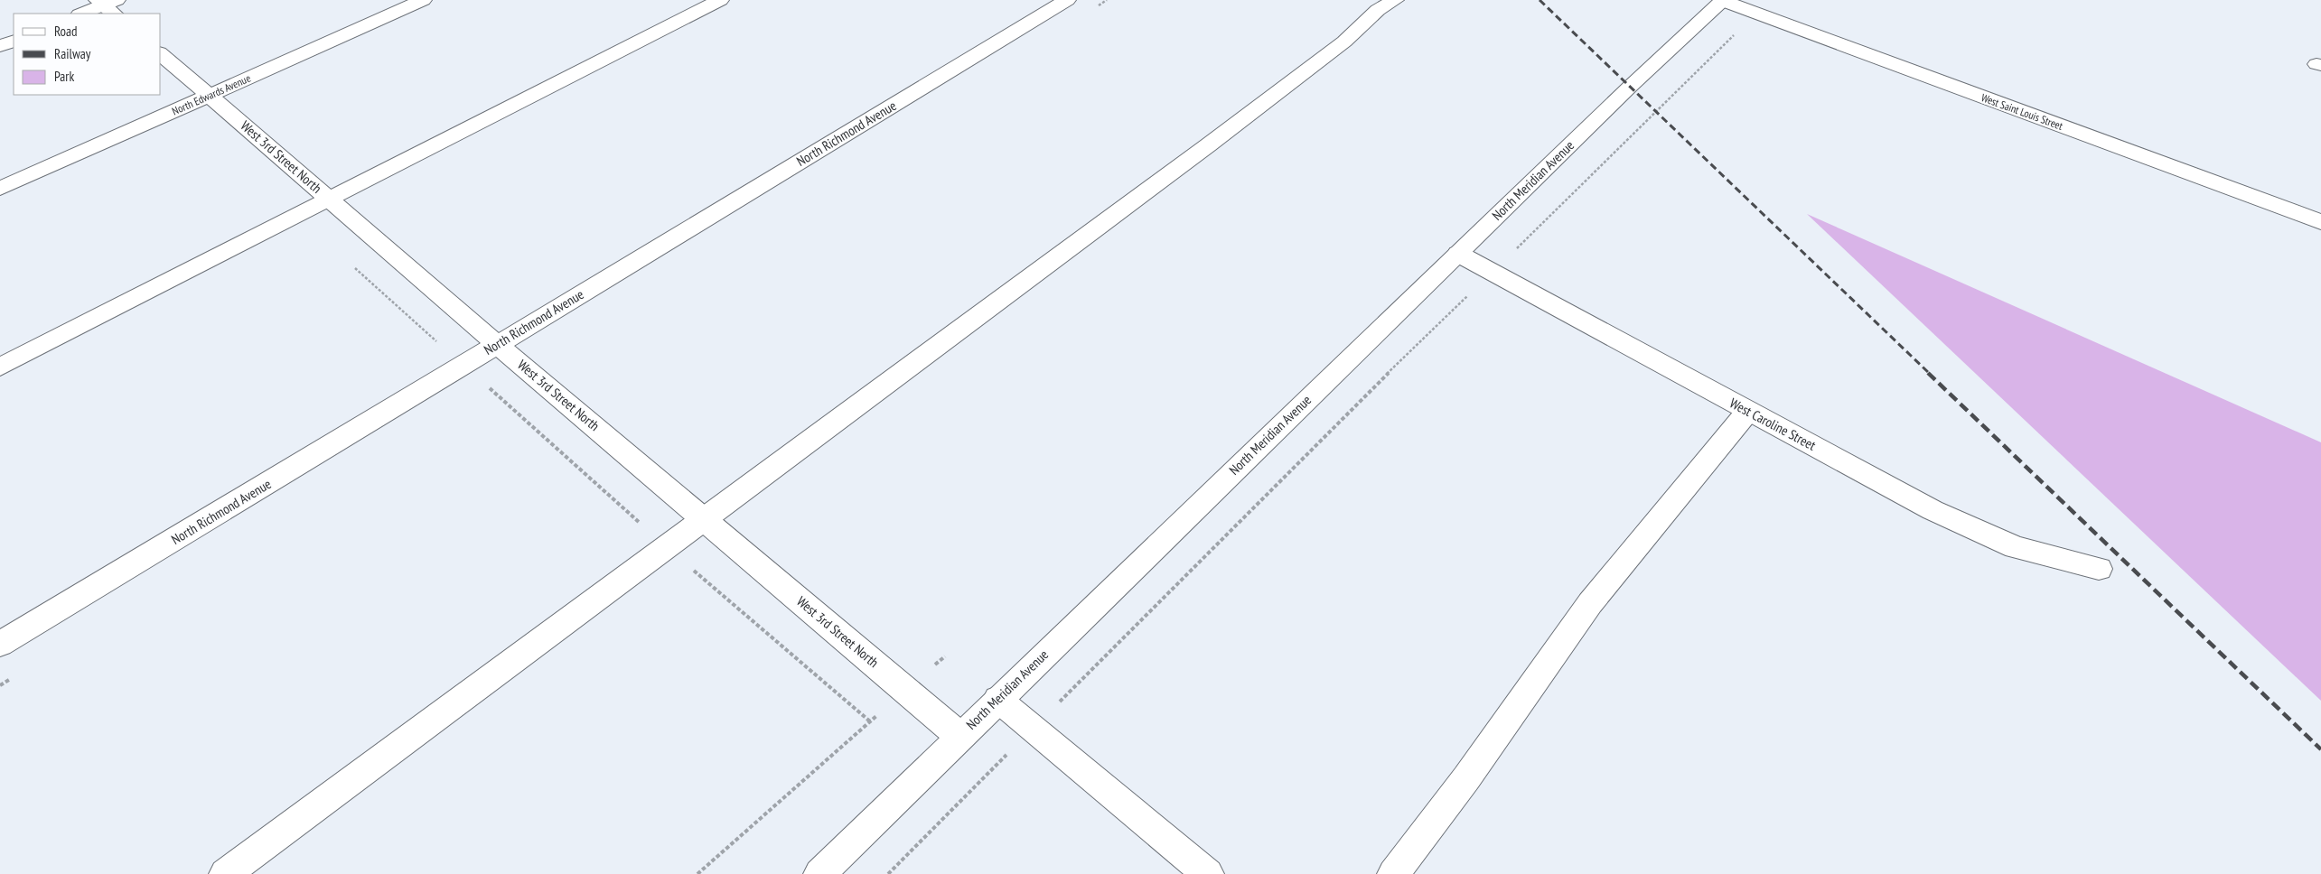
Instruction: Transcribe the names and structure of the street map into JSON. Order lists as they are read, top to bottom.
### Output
{
  "streets": {
    "street": [
      "North Edwards Avenue",
      "West Saint Louis Street",
      "North Richmond Avenue",
      "West 3rd Street North",
      "North Meridian Avenue",
      "West Caroline Street"
    ]
  },
  "crossings": [
    ["North Edwards Avenue", "West 3rd Street North"],
    ["West Saint Louis Street", "North Meridian Avenue"],
    ["North Richmond Avenue", "West 3rd Street North"],
    ["West 3rd Street North", "North Meridian Avenue"],
    ["North Meridian Avenue", "West Caroline Street"]
  ],
  "legend": ["Road", "Railway", "Park"]
}
